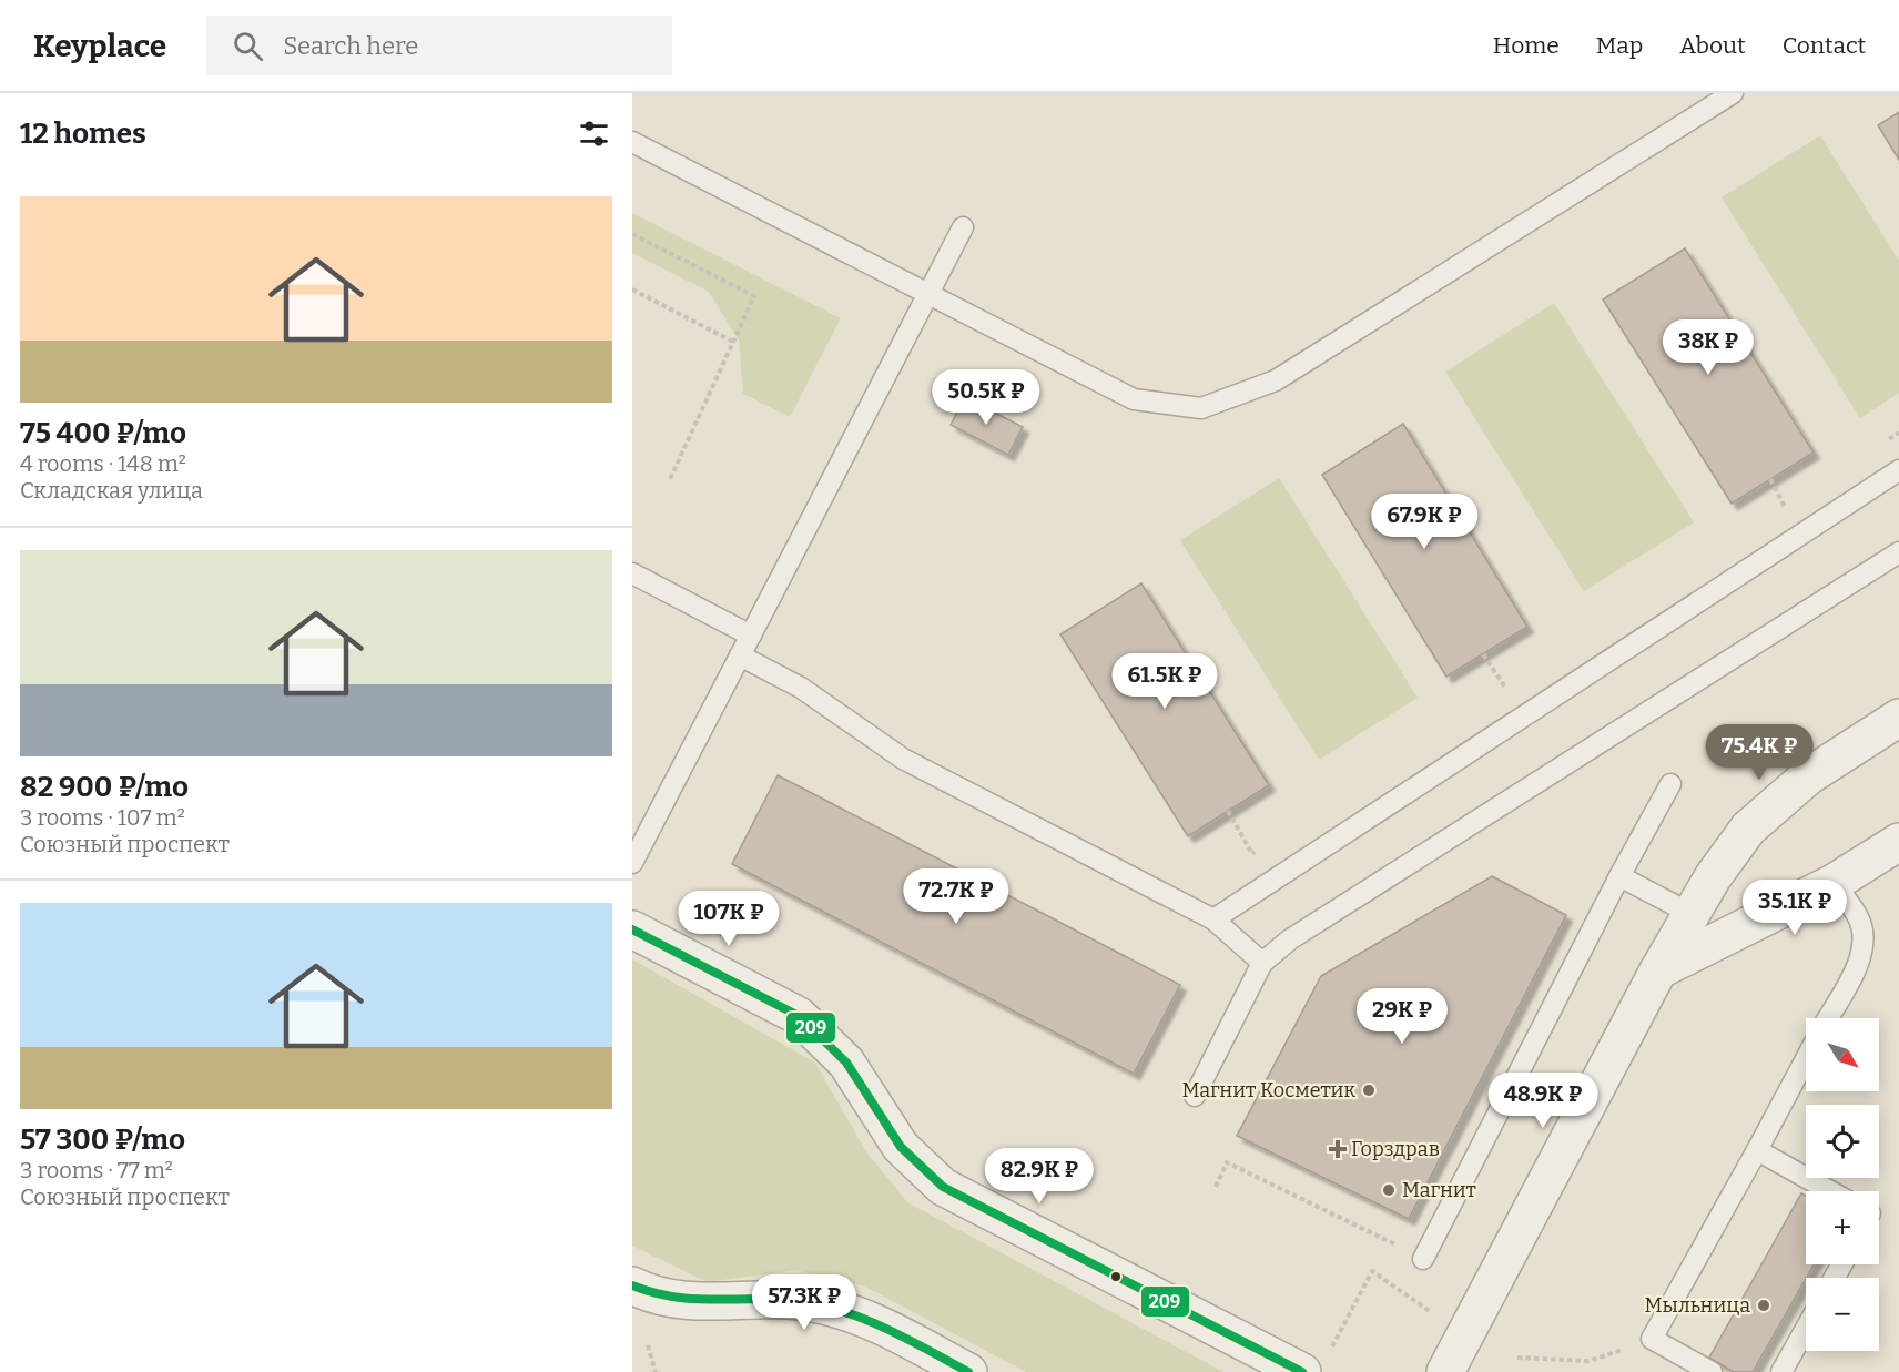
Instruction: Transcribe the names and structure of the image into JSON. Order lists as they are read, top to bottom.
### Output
{
  "places": {
    "other": ["Магнит Косметик", "Магнит", "Мыльница"],
    "health": ["Горздрав"]
  },
  "lines": ["transit line 209"],
  "north": "bottom right",
  "page": {
    "header": "Keyplace",
    "search": "Search here",
    "nav": [
      "Home",
      "Map",
      "About",
      "Contact"
    ],
    "heading": "12 homes",
    "list": [
      {
        "name": "75 400 ₽/mo",
        "note": "4 rooms · 148 m² · Складская улица"
      },
      {
        "name": "82 900 ₽/mo",
        "note": "3 rooms · 107 m² · Союзный проспект"
      },
      {
        "name": "57 300 ₽/mo",
        "note": "3 rooms · 77 m² · Союзный проспект"
      }
    ],
    "price": [
      "38K ₽",
      "50.5K ₽",
      "67.9K ₽",
      "61.5K ₽",
      "75.4K ₽",
      "72.7K ₽",
      "35.1K ₽",
      "107K ₽",
      "29K ₽",
      "48.9K ₽",
      "82.9K ₽",
      "57.3K ₽"
    ],
    "map_buttons": ["+", "−"]
  }
}
